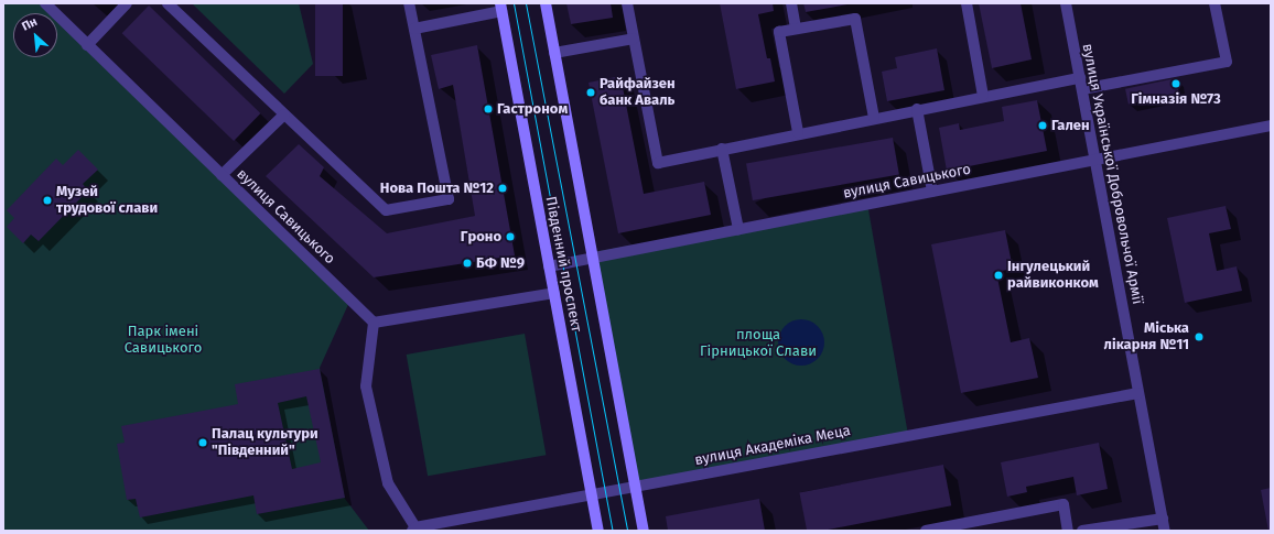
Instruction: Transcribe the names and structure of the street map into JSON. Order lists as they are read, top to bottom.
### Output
{
  "streets": {
    "main road": ["Південний проспект"],
    "street": ["вулиця Української Добровольчої Армії", "вулиця Савицького", "вулиця Академіка Меца"]
  },
  "crossings": [
    ["вулиця Української Добровольчої Армії", "вулиця Савицького"],
    ["вулиця Української Добровольчої Армії", "вулиця Академіка Меца"],
    ["вулиця Савицького", "Південний проспект"],
    ["Південний проспект", "вулиця Академіка Меца"]
  ],
  "parks": ["Парк імені Савицького", "площа Гірницької Слави"],
  "places": [
    "Гімназія №73",
    "Райфайзен банк Аваль",
    "Гастроном",
    "Гален",
    "Нова Пошта №12",
    "Музей трудової слави",
    "Гроно",
    "БФ №9",
    "Інгулецький райвиконком",
    "Міська лікарня №11",
    "Палац культури \"Південний\""
  ],
  "north": "top left"
}
